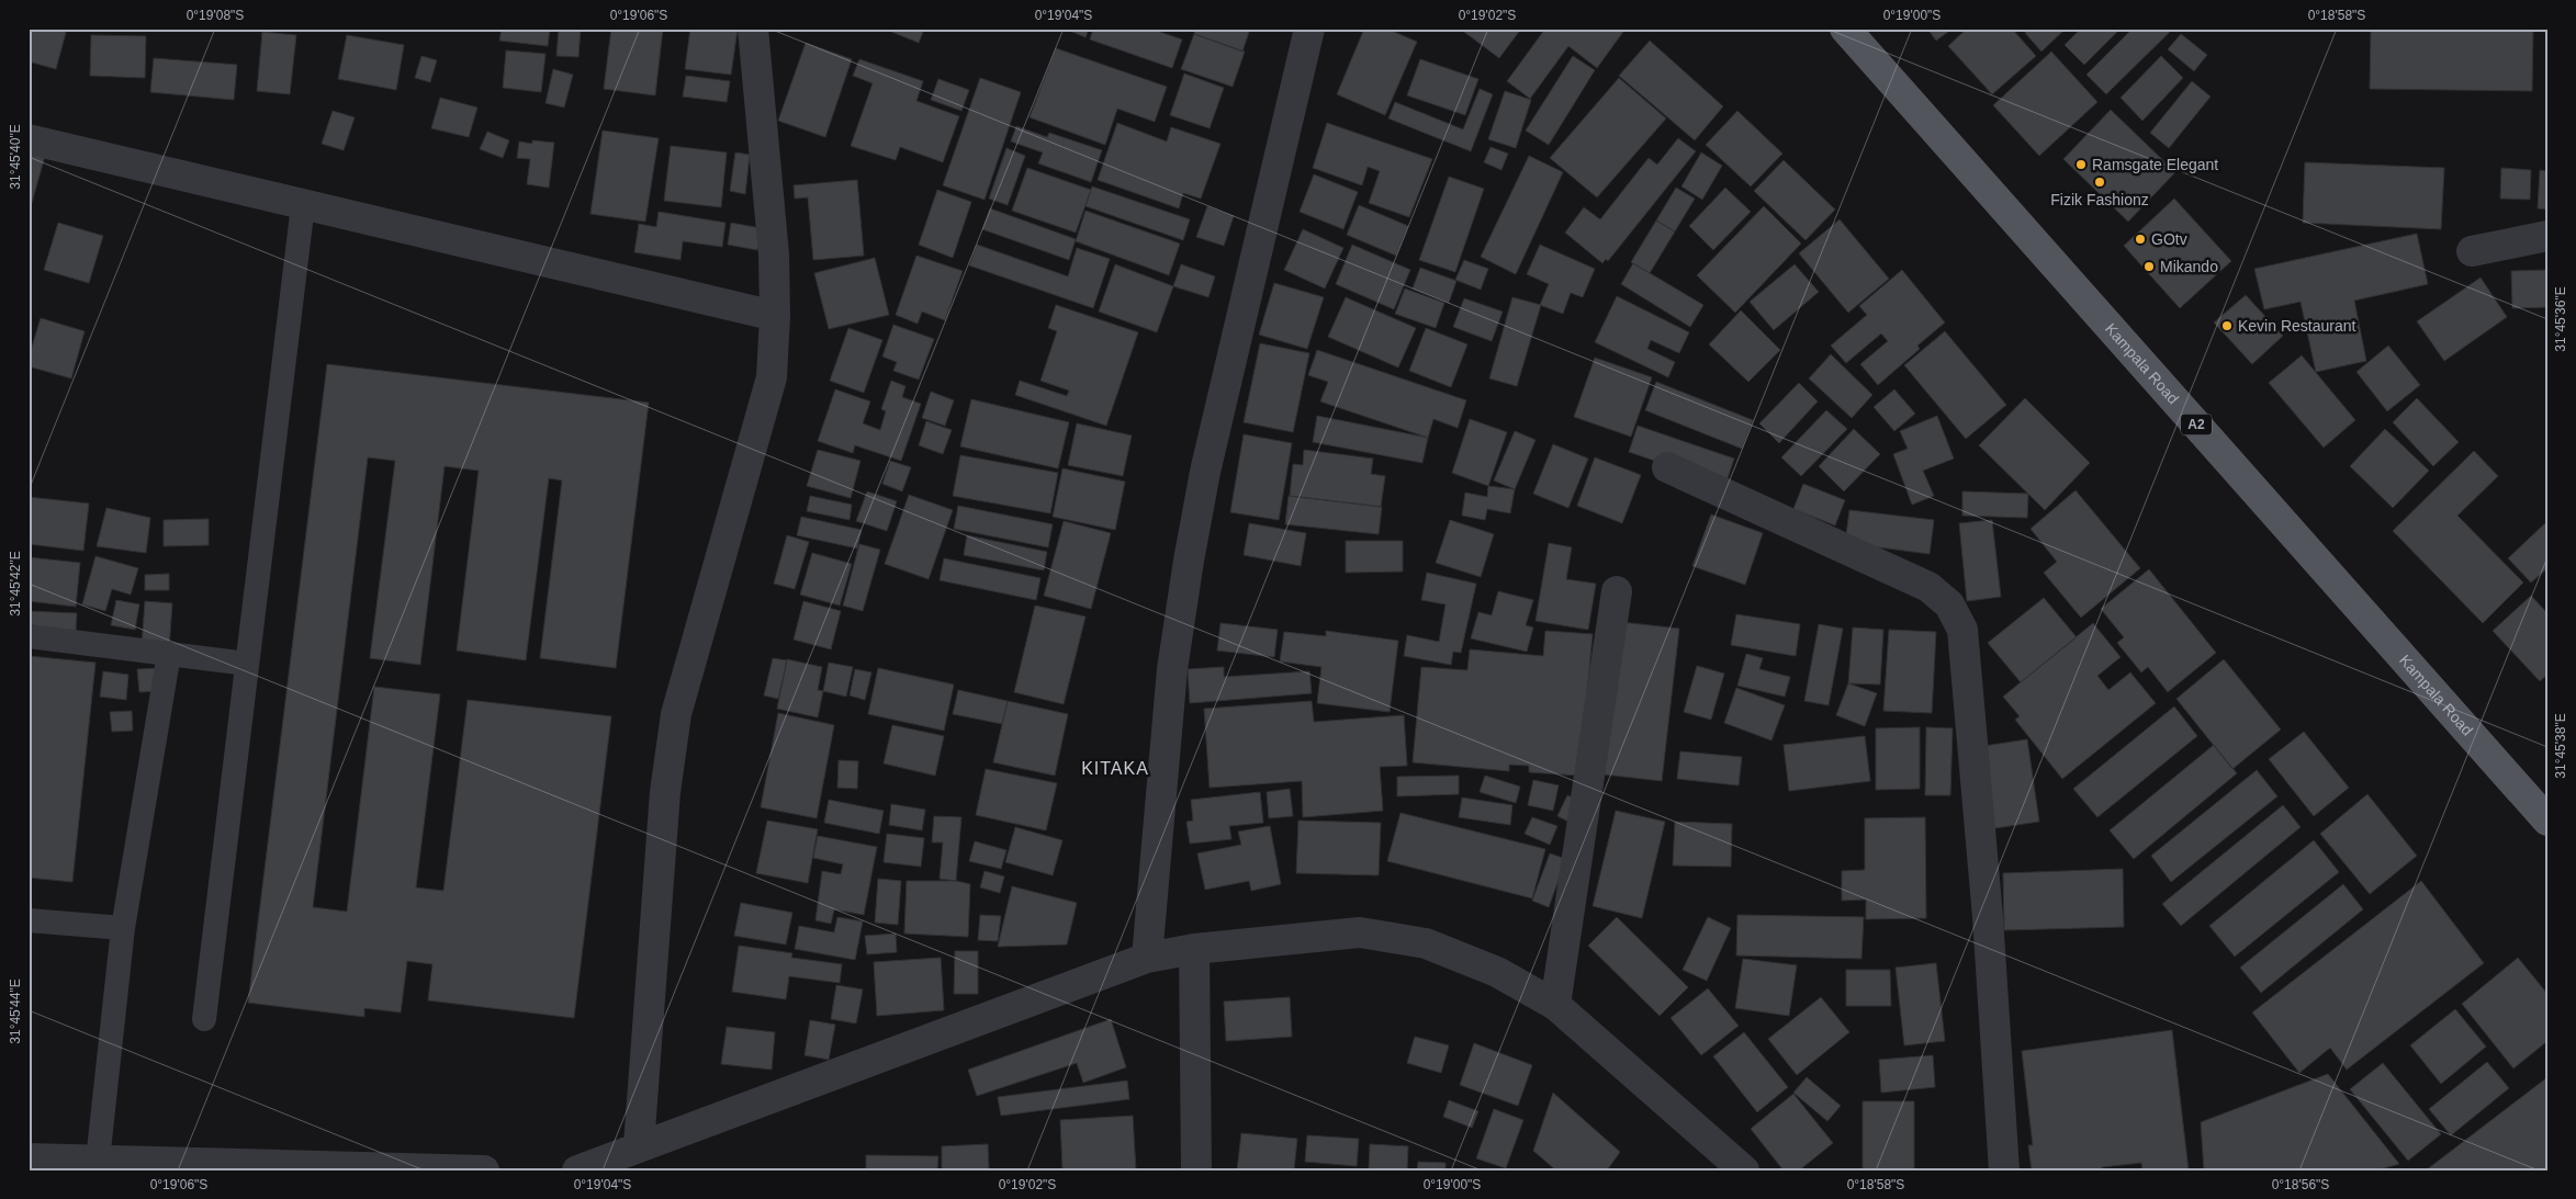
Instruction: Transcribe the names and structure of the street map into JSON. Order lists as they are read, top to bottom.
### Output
{
  "streets": {
    "main road": ["Kampala Road", "A2"]
  },
  "districts": ["KITAKA"],
  "places": [
    "Ramsgate Elegant",
    "Fizik Fashionz",
    "GOtv",
    "Mikando",
    "Kevin Restaurant"
  ],
  "coordinates": [
    "0°19'08\"S",
    "0°19'06\"S",
    "0°19'04\"S",
    "0°19'02\"S",
    "0°19'00\"S",
    "0°18'58\"S",
    "31°45'40\"E",
    "31°45'36\"E",
    "31°45'42\"E",
    "31°45'38\"E",
    "31°45'44\"E",
    "0°18'56\"S"
  ]
}
